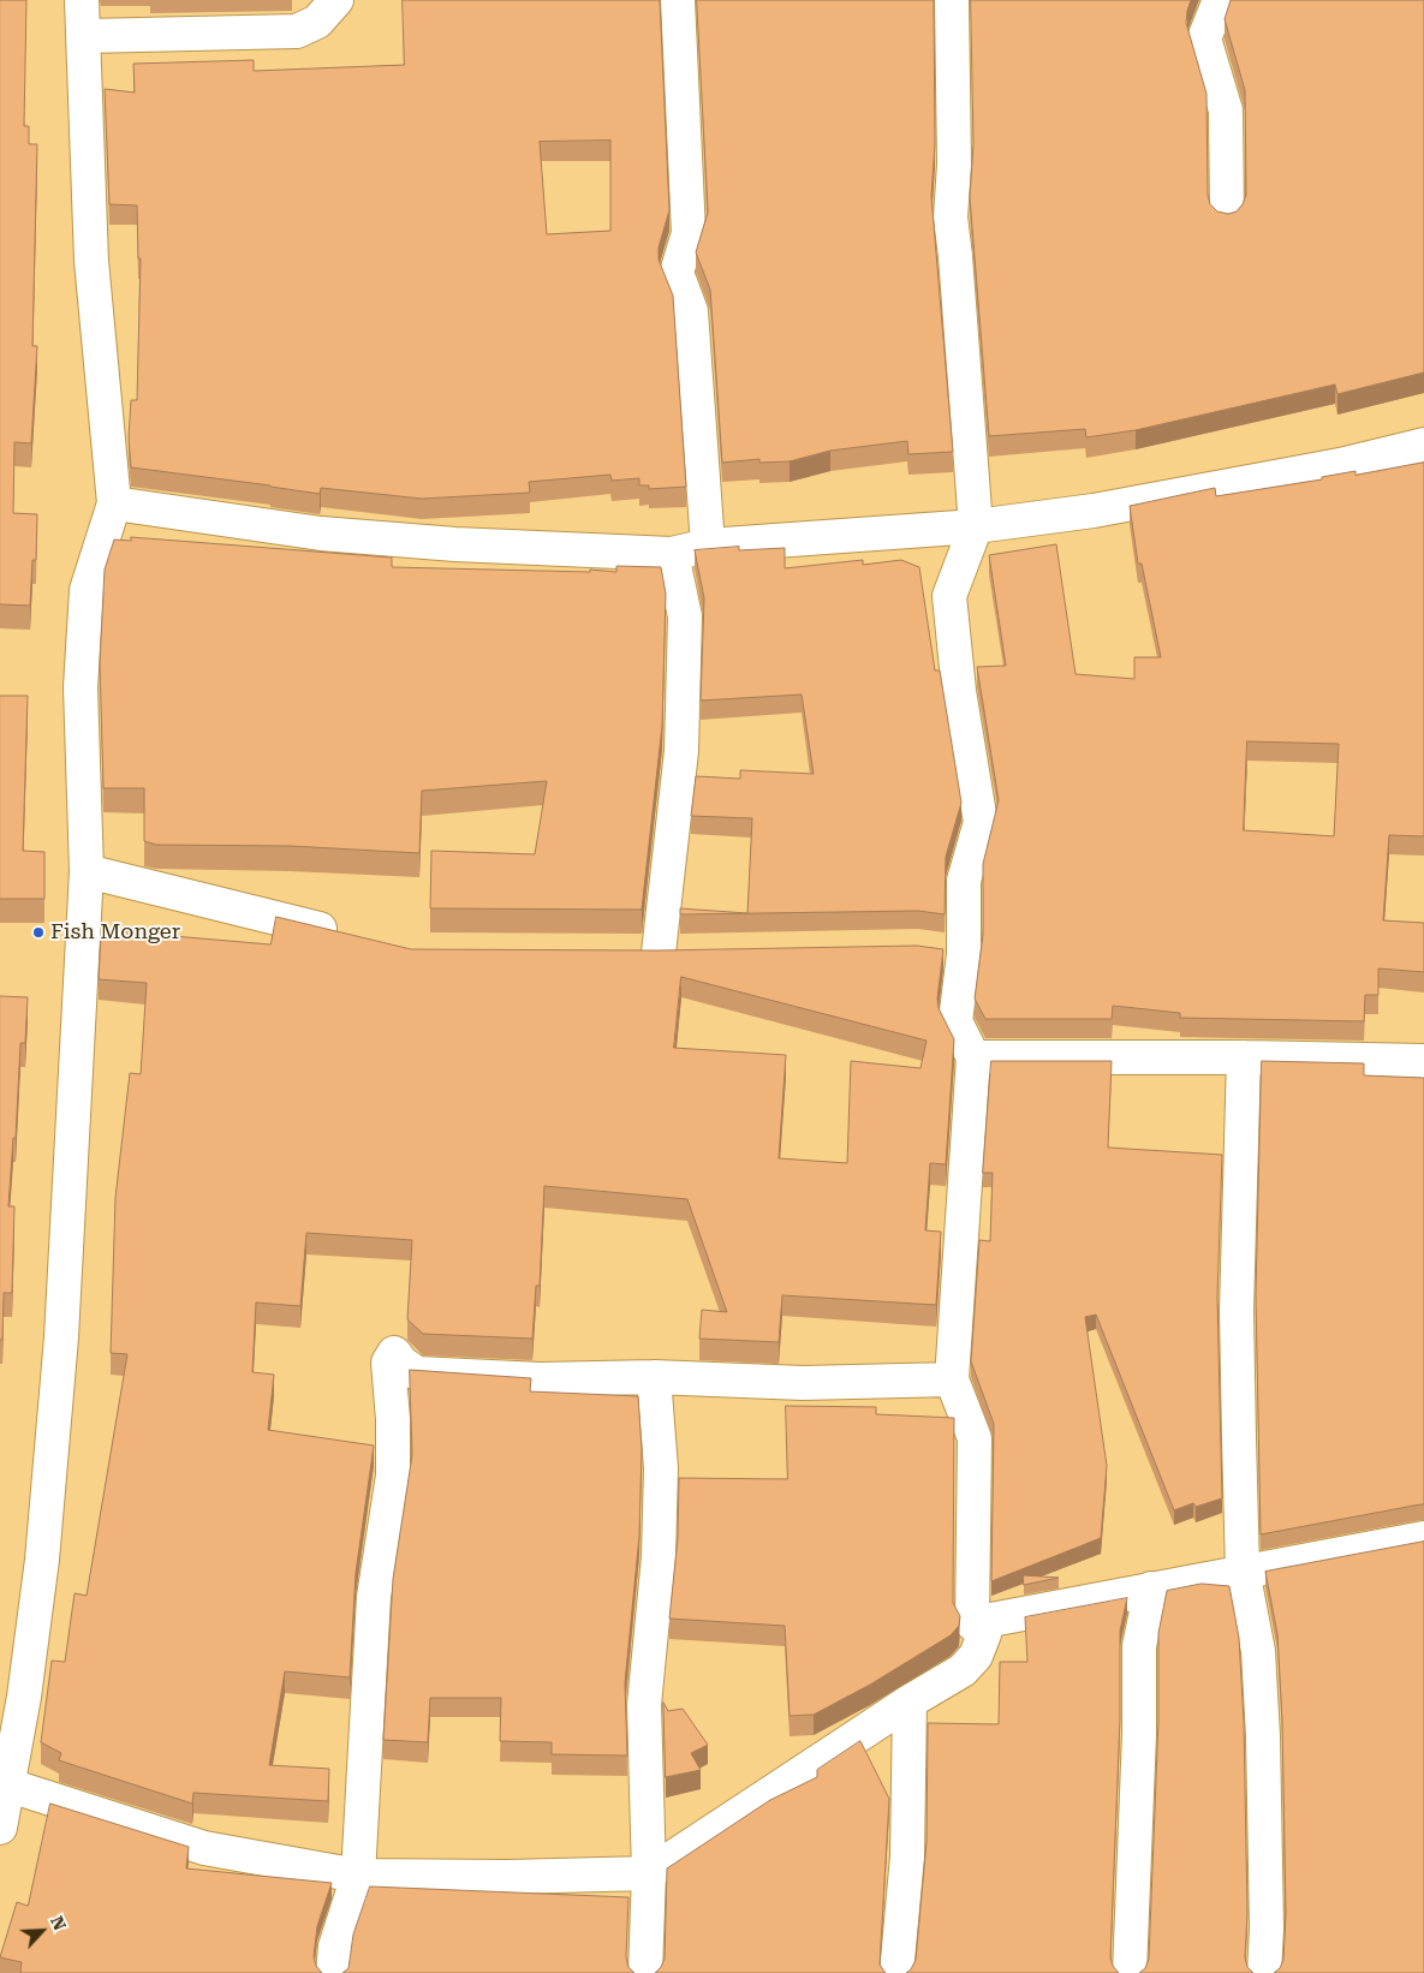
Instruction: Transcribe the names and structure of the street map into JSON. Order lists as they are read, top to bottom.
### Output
{
  "places": ["Fish Monger"],
  "north": "top right"
}
